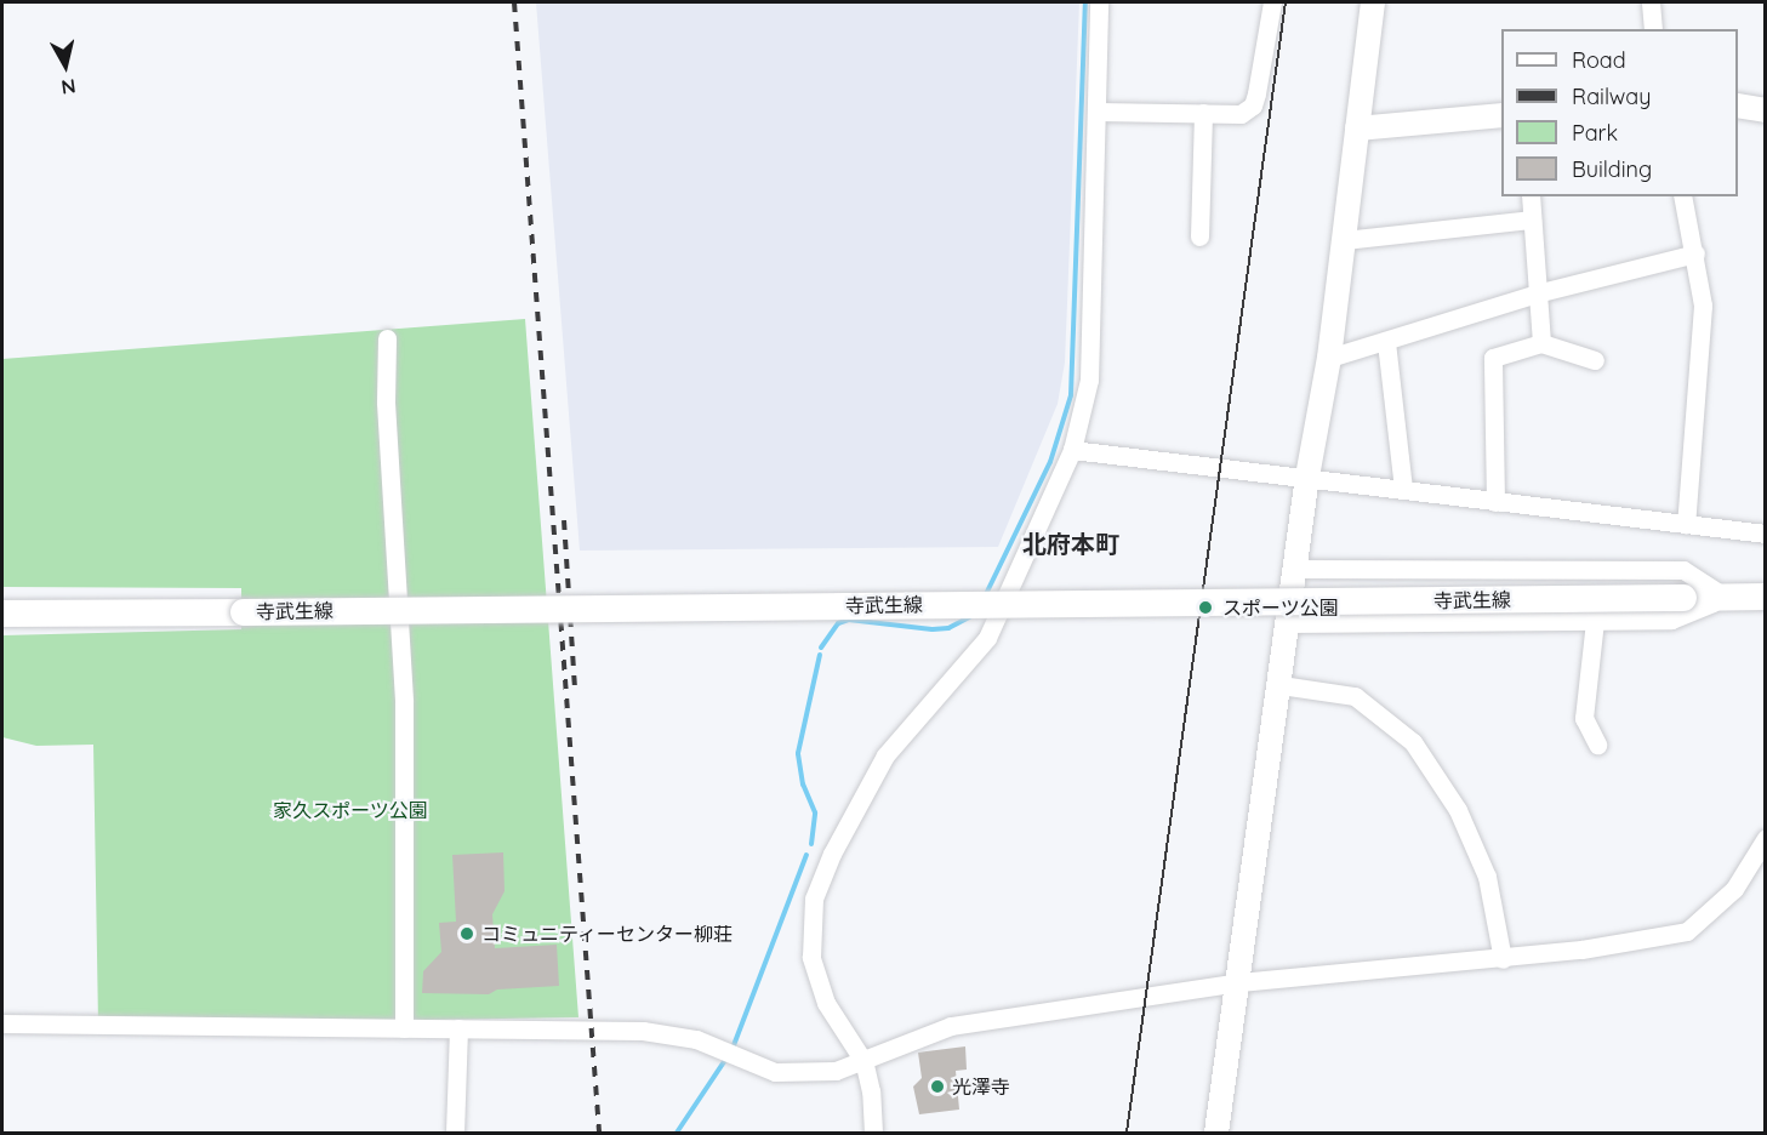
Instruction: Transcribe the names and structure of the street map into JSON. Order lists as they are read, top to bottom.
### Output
{
  "streets": {
    "main road": ["寺武生線"]
  },
  "districts": ["北府本町"],
  "parks": ["家久スポーツ公園"],
  "places": ["スポーツ公園", "コミュニティーセンター柳荘", "光澤寺"],
  "legend": [
    "Road",
    "Railway",
    "Park",
    "Building"
  ],
  "north": "bottom"
}
